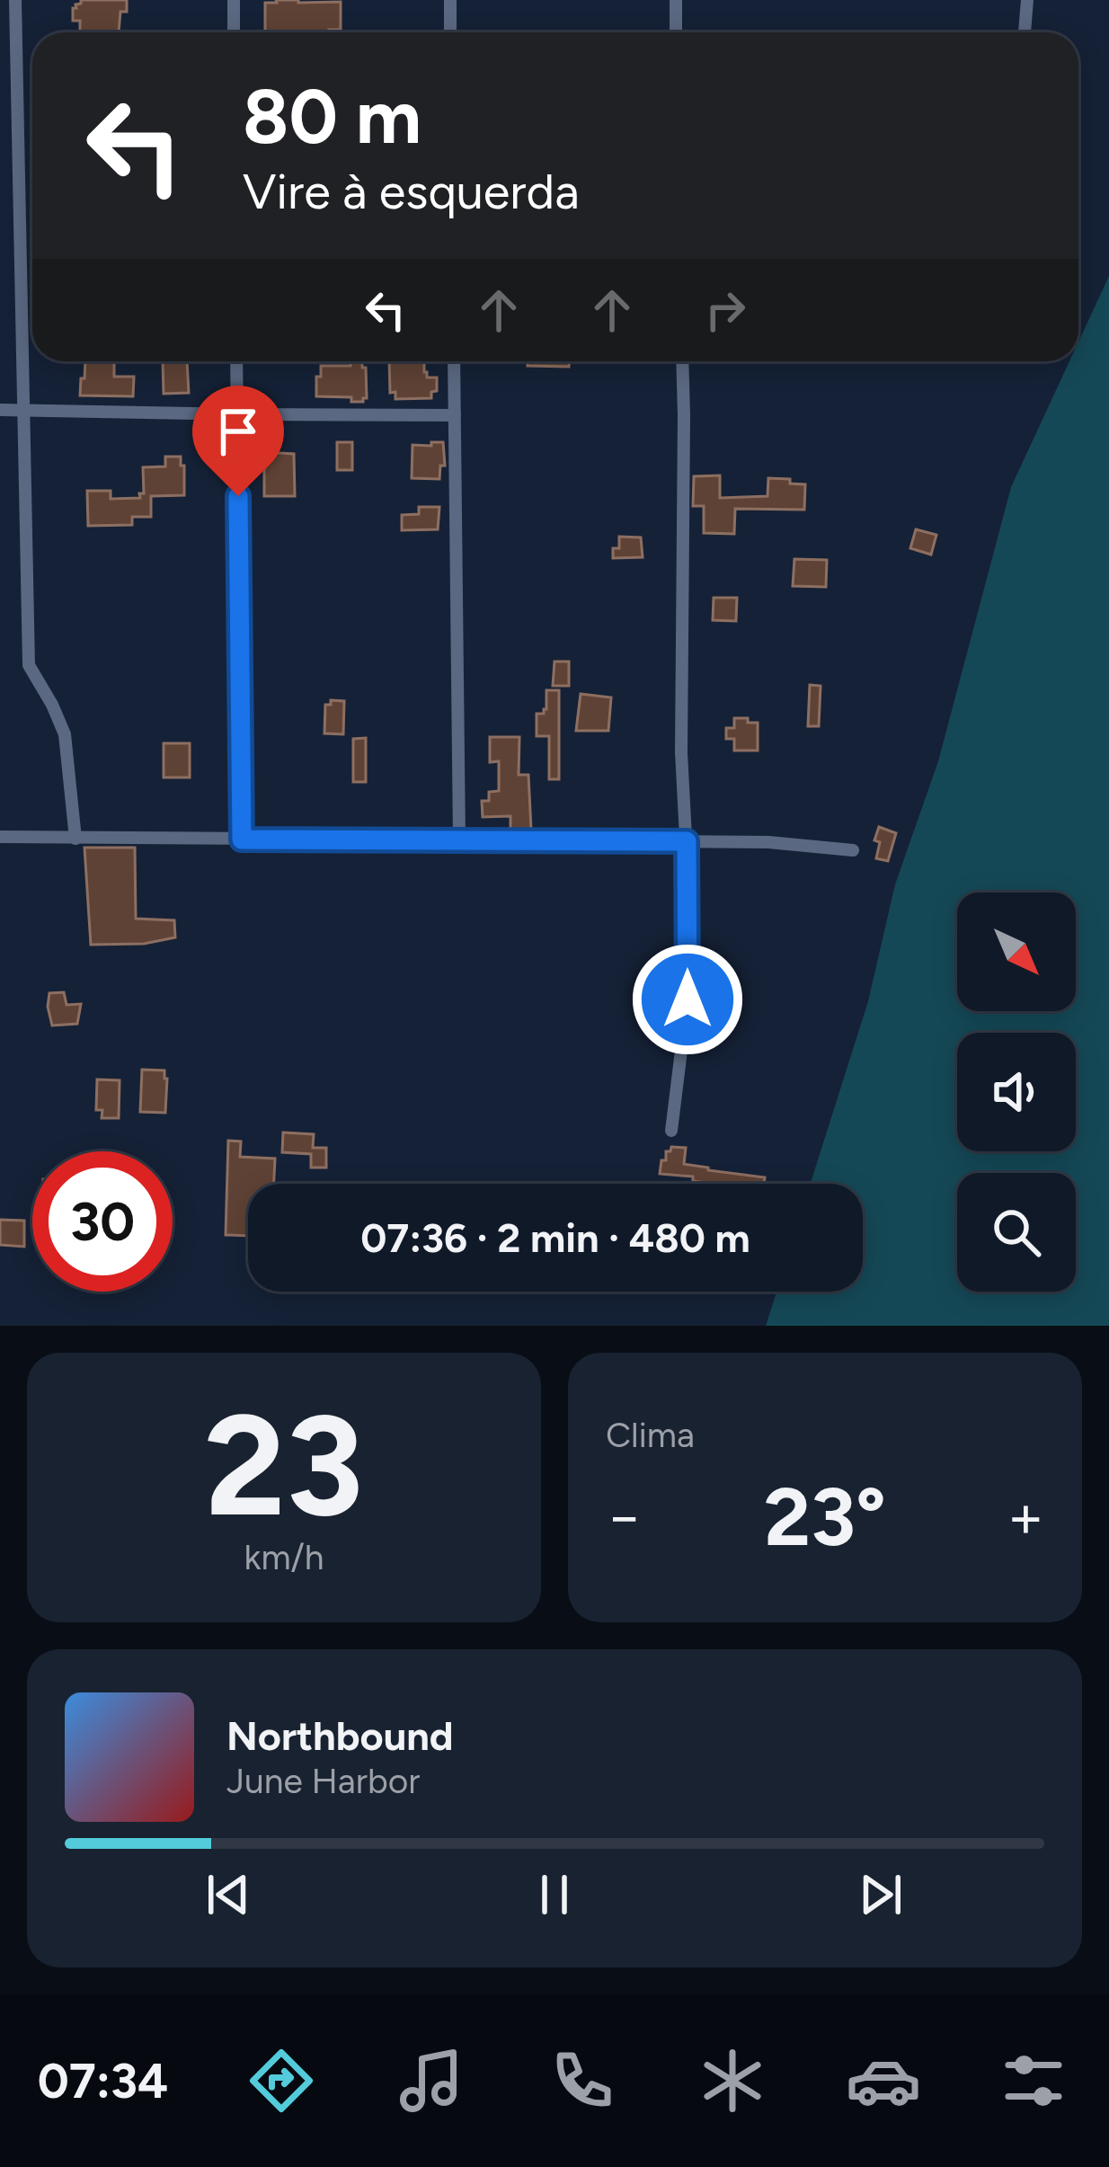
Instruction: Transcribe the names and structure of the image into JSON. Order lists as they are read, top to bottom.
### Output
{
  "north": "bottom right",
  "page": {
    "turn": ["80 m", "Vire à esquerda"],
    "limit": "30",
    "trip": "07:36 · 2 min · 480 m",
    "tile": [
      ["23", "km/h"],
      "Clima"
    ],
    "heat": ["−", "23°", "+"],
    "song": ["Northbound", "June Harbor"],
    "tabs": "07:34"
  }
}
